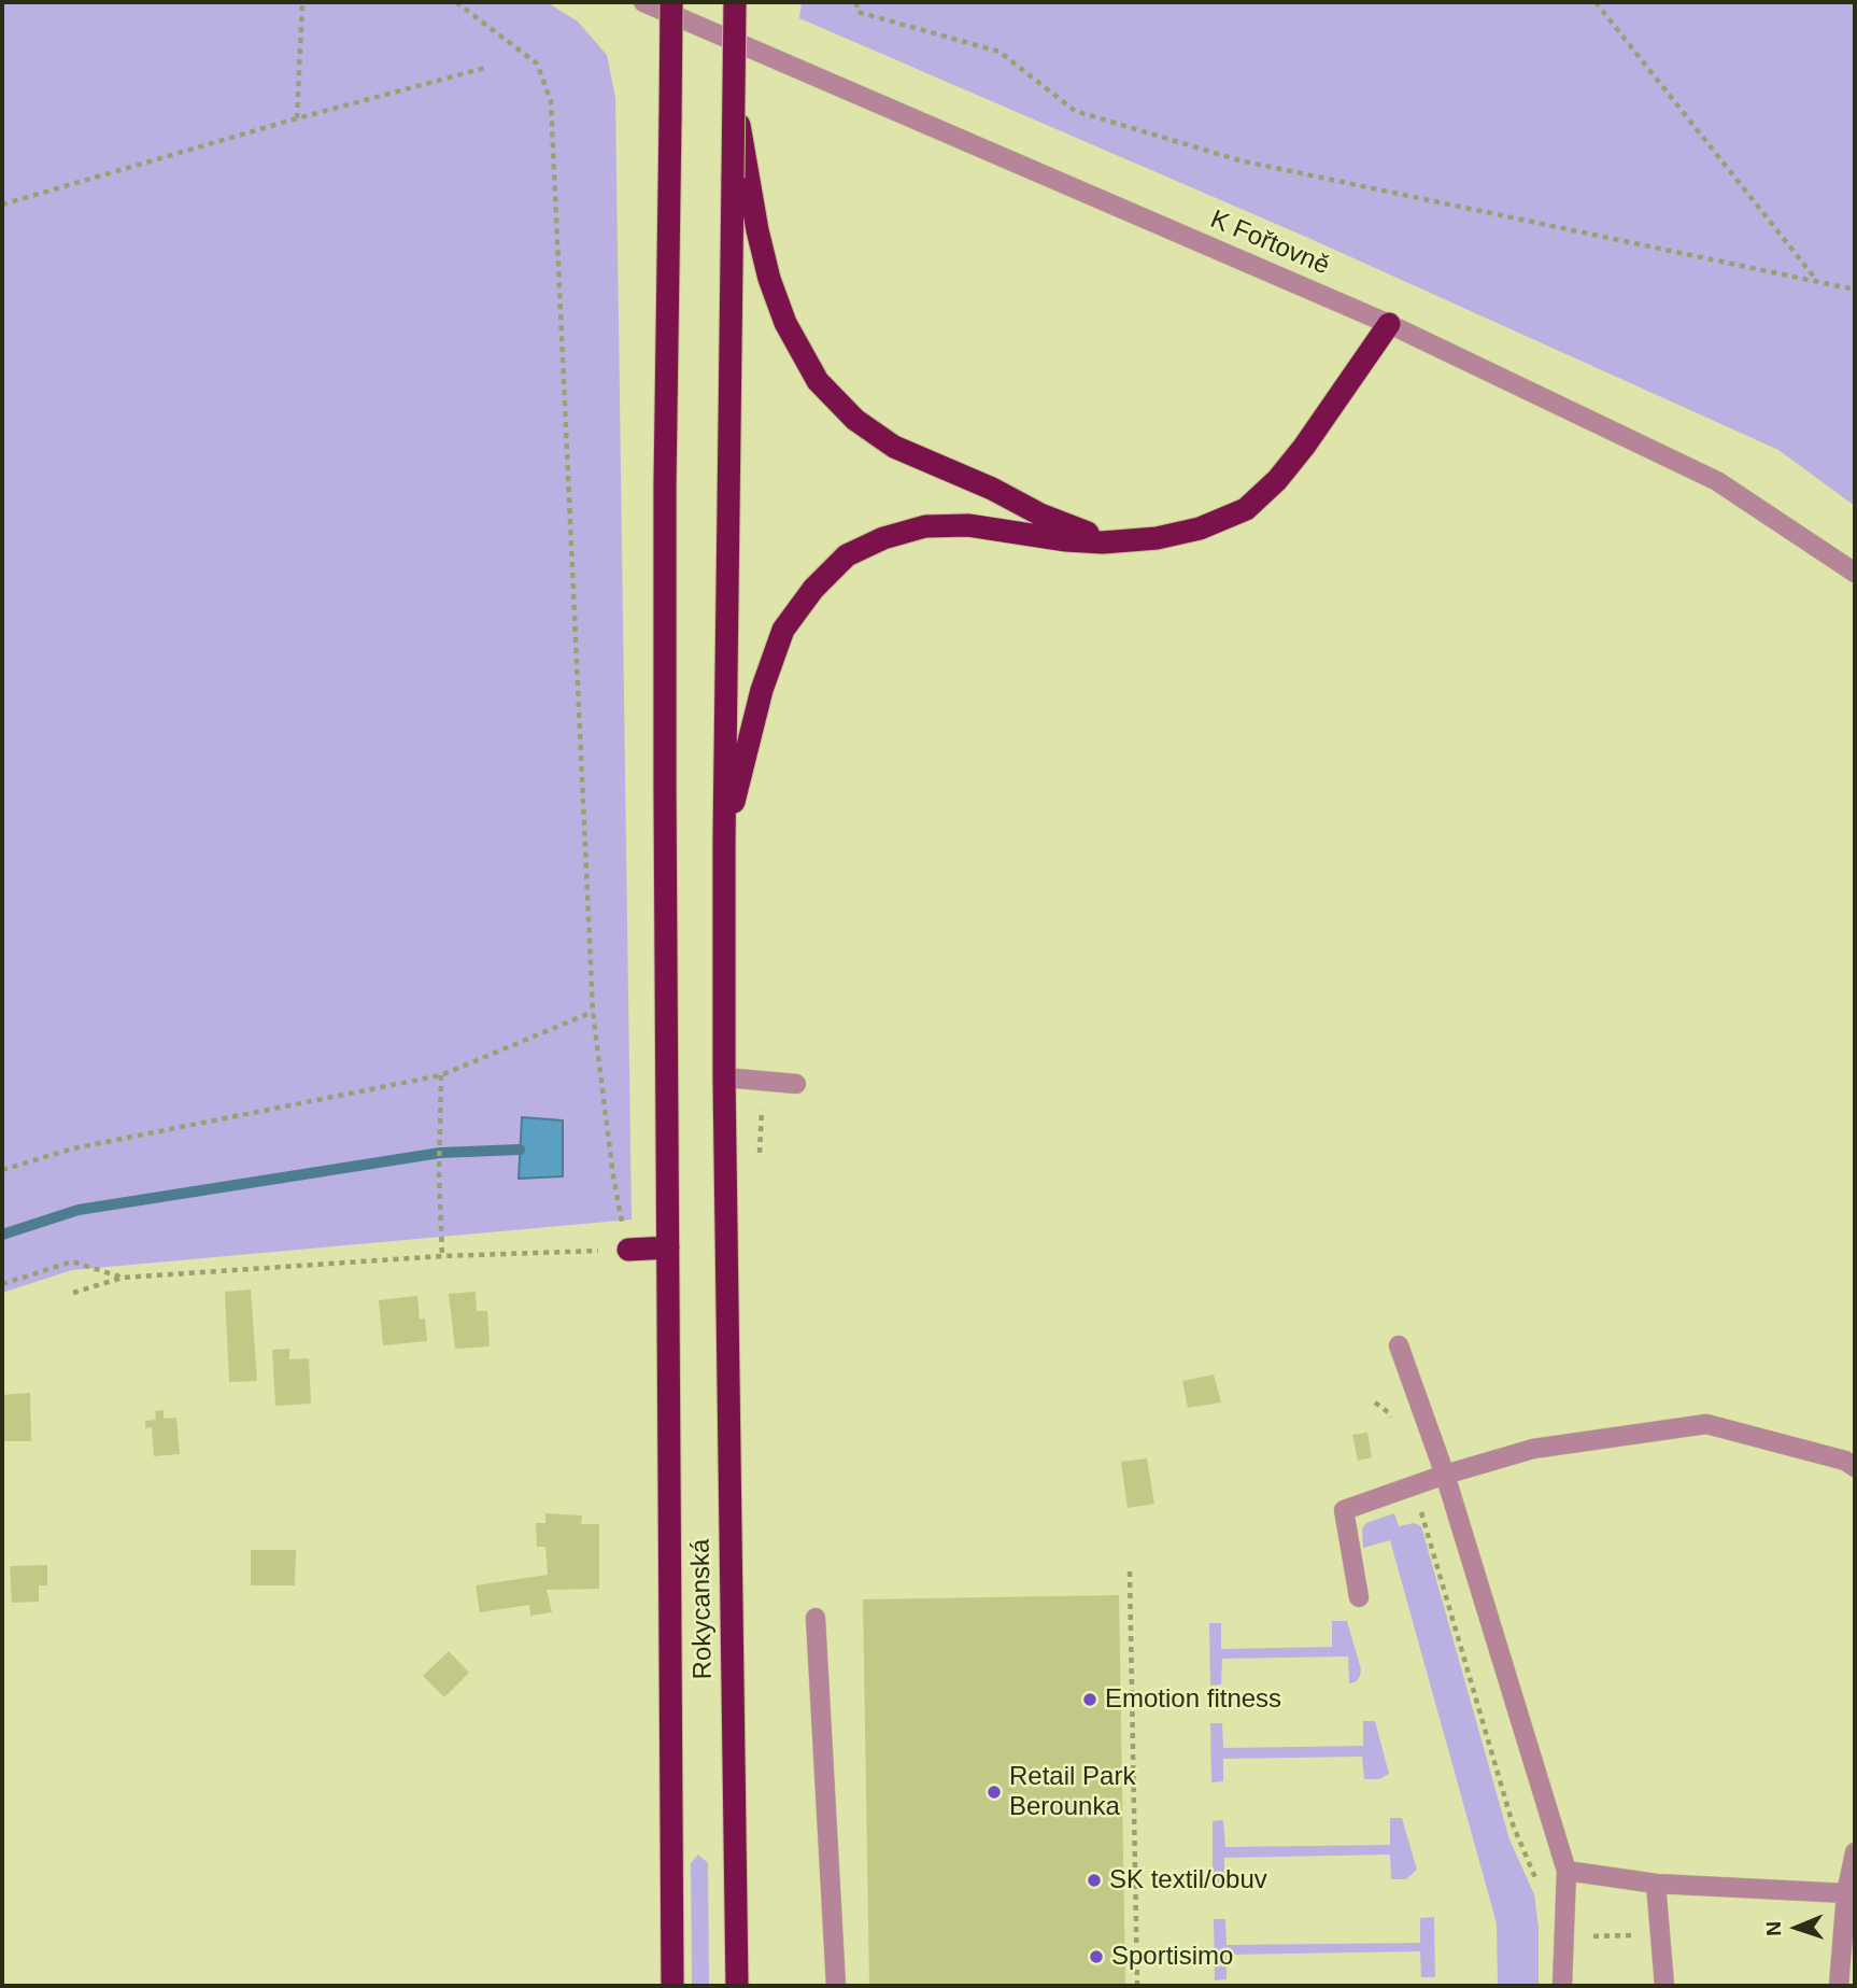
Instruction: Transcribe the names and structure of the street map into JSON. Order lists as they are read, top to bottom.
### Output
{
  "streets": {
    "highway": ["Rokycanská"],
    "street": ["K Fořtovně"]
  },
  "places": [
    "Emotion fitness",
    "Retail Park Berounka",
    "SK textil/obuv",
    "Sportisimo"
  ],
  "north": "left"
}
